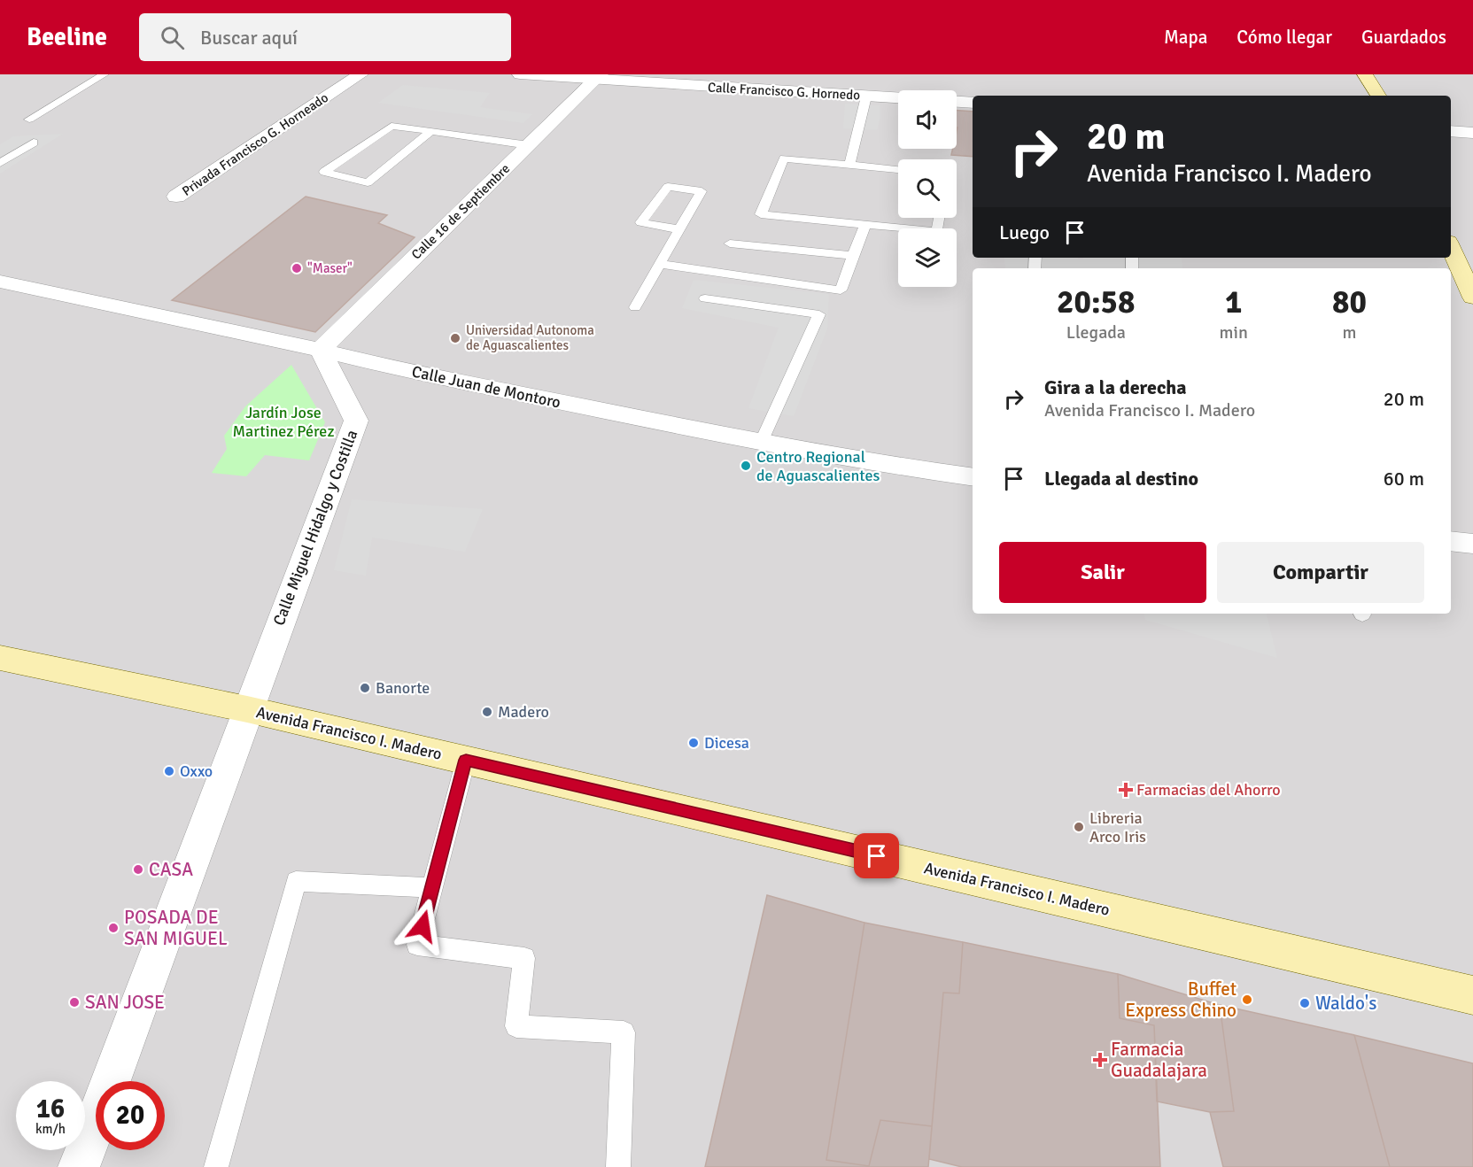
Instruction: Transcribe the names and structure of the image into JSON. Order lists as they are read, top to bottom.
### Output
{
  "streets": {
    "main road": ["Avenida Francisco I. Madero"],
    "street": [
      "Calle Francisco G. Hornedo",
      "Privada Francisco G. Horneado",
      "Calle 16 de Septiembre",
      "Calle Juan de Montoro",
      "Calle Miguel Hidalgo y Costilla"
    ]
  },
  "crossings": [
    ["Calle Francisco G. Hornedo", "Calle 16 de Septiembre"],
    ["Calle 16 de Septiembre", "Calle Juan de Montoro"],
    ["Calle 16 de Septiembre", "Calle Miguel Hidalgo y Costilla"],
    ["Calle Juan de Montoro", "Calle Miguel Hidalgo y Costilla"],
    ["Calle Miguel Hidalgo y Costilla", "Avenida Francisco I. Madero"]
  ],
  "parks": ["Jardín Jose Martinez Pérez"],
  "places": {
    "other": [
      "\"Maser\"",
      "Universidad Autonoma de Aguascalientes",
      "Centro Regional de Aguascalientes",
      "Banorte",
      "Madero",
      "Dicesa",
      "Oxxo",
      "Libreria Arco Iris",
      "CASA",
      "POSADA DE SAN MIGUEL",
      "Buffet Express Chino",
      "SAN JOSE",
      "Waldo's"
    ],
    "health": ["Farmacias del Ahorro", "Farmacia Guadalajara"]
  },
  "page": {
    "header": "Beeline",
    "search": "Buscar aquí",
    "nav": ["Mapa", "Cómo llegar", "Guardados"],
    "turn": ["20 m", "Avenida Francisco I. Madero"],
    "then": "Luego",
    "eta": [
      "20:58",
      "Llegada",
      "1",
      "min",
      "80",
      "m"
    ],
    "list": [
      {
        "name": "Gira a la derecha",
        "note": "Avenida Francisco I. Madero",
        "value": "20 m"
      },
      {
        "name": "Llegada al destino",
        "value": "60 m"
      }
    ],
    "buttons": ["Salir", "Compartir"],
    "speed": "16 km/h",
    "limit": "20"
  }
}
